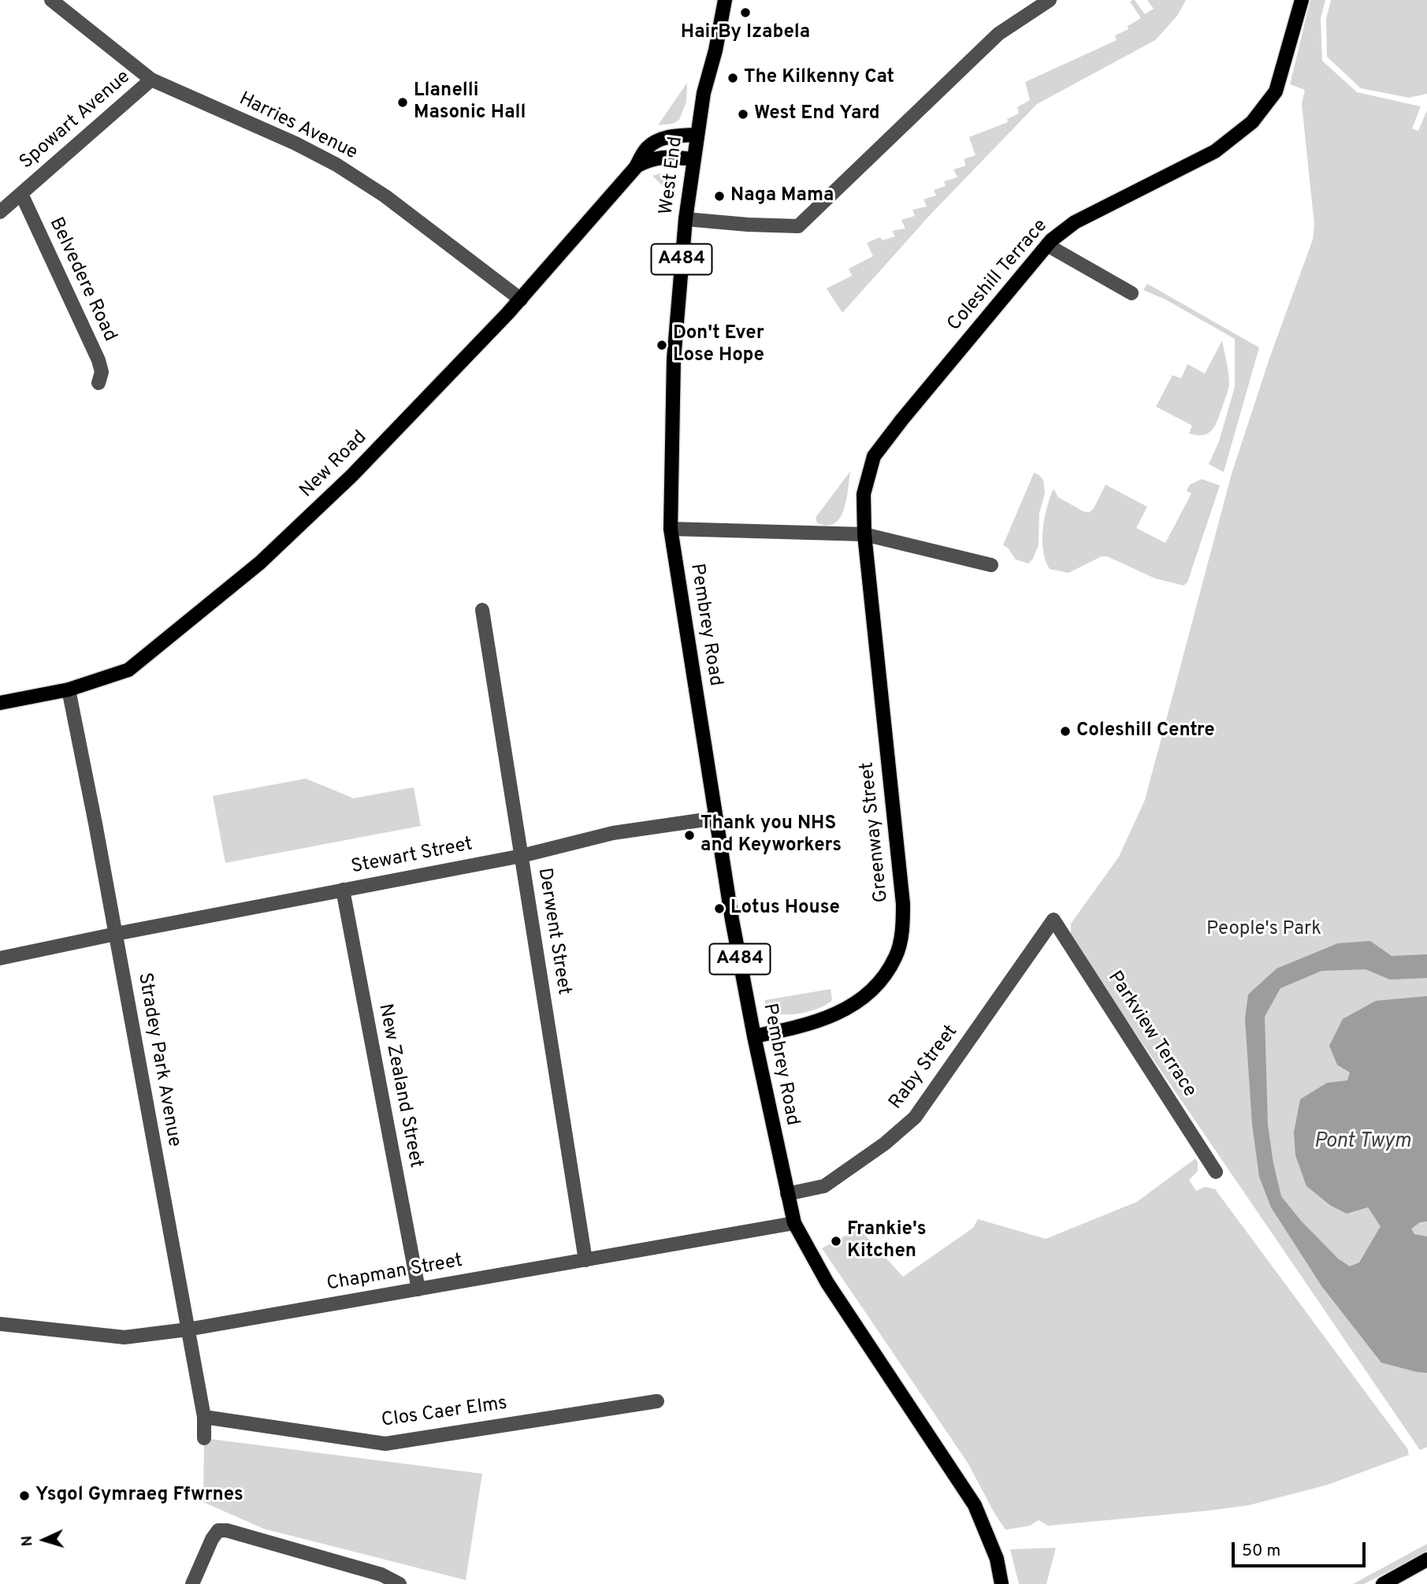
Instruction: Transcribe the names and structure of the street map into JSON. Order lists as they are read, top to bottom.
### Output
{
  "streets": {
    "main road": [
      "West End",
      "A484",
      "Coleshill Terrace",
      "New Road",
      "Pembrey Road",
      "Greenway Street"
    ],
    "street": [
      "Spowart Avenue",
      "Harries Avenue",
      "Belvedere Road",
      "Stewart Street",
      "Derwent Street",
      "Parkview Terrace",
      "Stradey Park Avenue",
      "Raby Street",
      "New Zealand Street",
      "Chapman Street",
      "Clos Caer Elms"
    ]
  },
  "crossings": [
    ["Spowart Avenue", "Harries Avenue"],
    ["Spowart Avenue", "Belvedere Road"],
    ["Harries Avenue", "New Road"],
    ["West End", "New Road"],
    ["West End", "Pembrey Road"],
    ["Coleshill Terrace", "Greenway Street"],
    ["New Road", "Stradey Park Avenue"],
    ["Pembrey Road", "Greenway Street"],
    ["Pembrey Road", "Stewart Street"],
    ["Pembrey Road", "Raby Street"],
    ["Pembrey Road", "Chapman Street"],
    ["Stewart Street", "Derwent Street"],
    ["Stewart Street", "Stradey Park Avenue"],
    ["Stewart Street", "New Zealand Street"],
    ["Derwent Street", "Chapman Street"],
    ["Parkview Terrace", "Raby Street"],
    ["Stradey Park Avenue", "Chapman Street"],
    ["Stradey Park Avenue", "Clos Caer Elms"],
    ["New Zealand Street", "Chapman Street"]
  ],
  "water": ["Pont Twym"],
  "parks": ["People's Park"],
  "places": [
    "HairBy Izabela",
    "The Kilkenny Cat",
    "Llanelli Masonic Hall",
    "West End Yard",
    "Naga Mama",
    "Don't Ever Lose Hope",
    "Coleshill Centre",
    "Thank you NHS and Keyworkers",
    "Lotus House",
    "Frankie's Kitchen",
    "Ysgol Gymraeg Ffwrnes"
  ],
  "scale_bar": "50 m",
  "north": "left"
}
